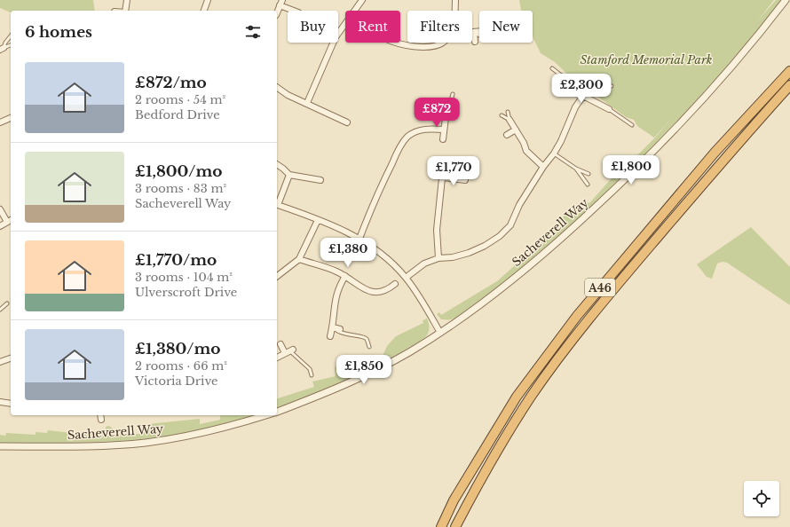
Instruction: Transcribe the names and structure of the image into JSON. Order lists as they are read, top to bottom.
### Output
{
  "streets": {
    "highway": ["A46"],
    "street": ["Sacheverell Way"]
  },
  "parks": ["Stamford Memorial Park"],
  "page": {
    "chip": [
      "Buy",
      "Rent",
      "Filters",
      "New"
    ],
    "heading": "6 homes",
    "list": [
      {
        "name": "£872/mo",
        "note": "2 rooms · 54 m² · Bedford Drive"
      },
      {
        "name": "£1,800/mo",
        "note": "3 rooms · 83 m² · Sacheverell Way"
      },
      {
        "name": "£1,770/mo",
        "note": "3 rooms · 104 m² · Ulverscroft Drive"
      },
      {
        "name": "£1,380/mo",
        "note": "2 rooms · 66 m² · Victoria Drive"
      }
    ],
    "price": [
      "£2,300",
      "£872",
      "£1,800",
      "£1,770",
      "£1,380",
      "£1,850"
    ]
  }
}
